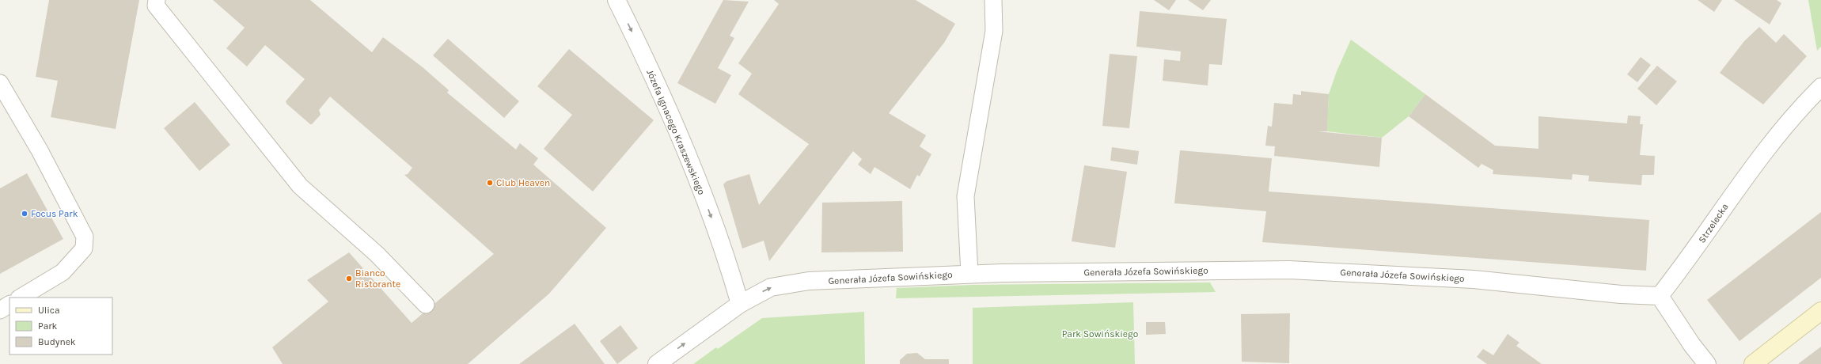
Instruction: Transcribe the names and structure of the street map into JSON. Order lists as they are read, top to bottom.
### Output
{
  "streets": {
    "street": ["Józefa Ignacego Kraszewskiego", "Strzelecka", "Generała Józefa Sowińskiego"]
  },
  "crossings": [
    ["Józefa Ignacego Kraszewskiego", "Generała Józefa Sowińskiego"],
    ["Strzelecka", "Generała Józefa Sowińskiego"]
  ],
  "one_way": ["Józefa Ignacego Kraszewskiego"],
  "parks": ["Park Sowińskiego"],
  "places": ["Club Heaven", "Focus Park", "Bianco Ristorante"],
  "legend": ["Ulica", "Park", "Budynek"]
}
